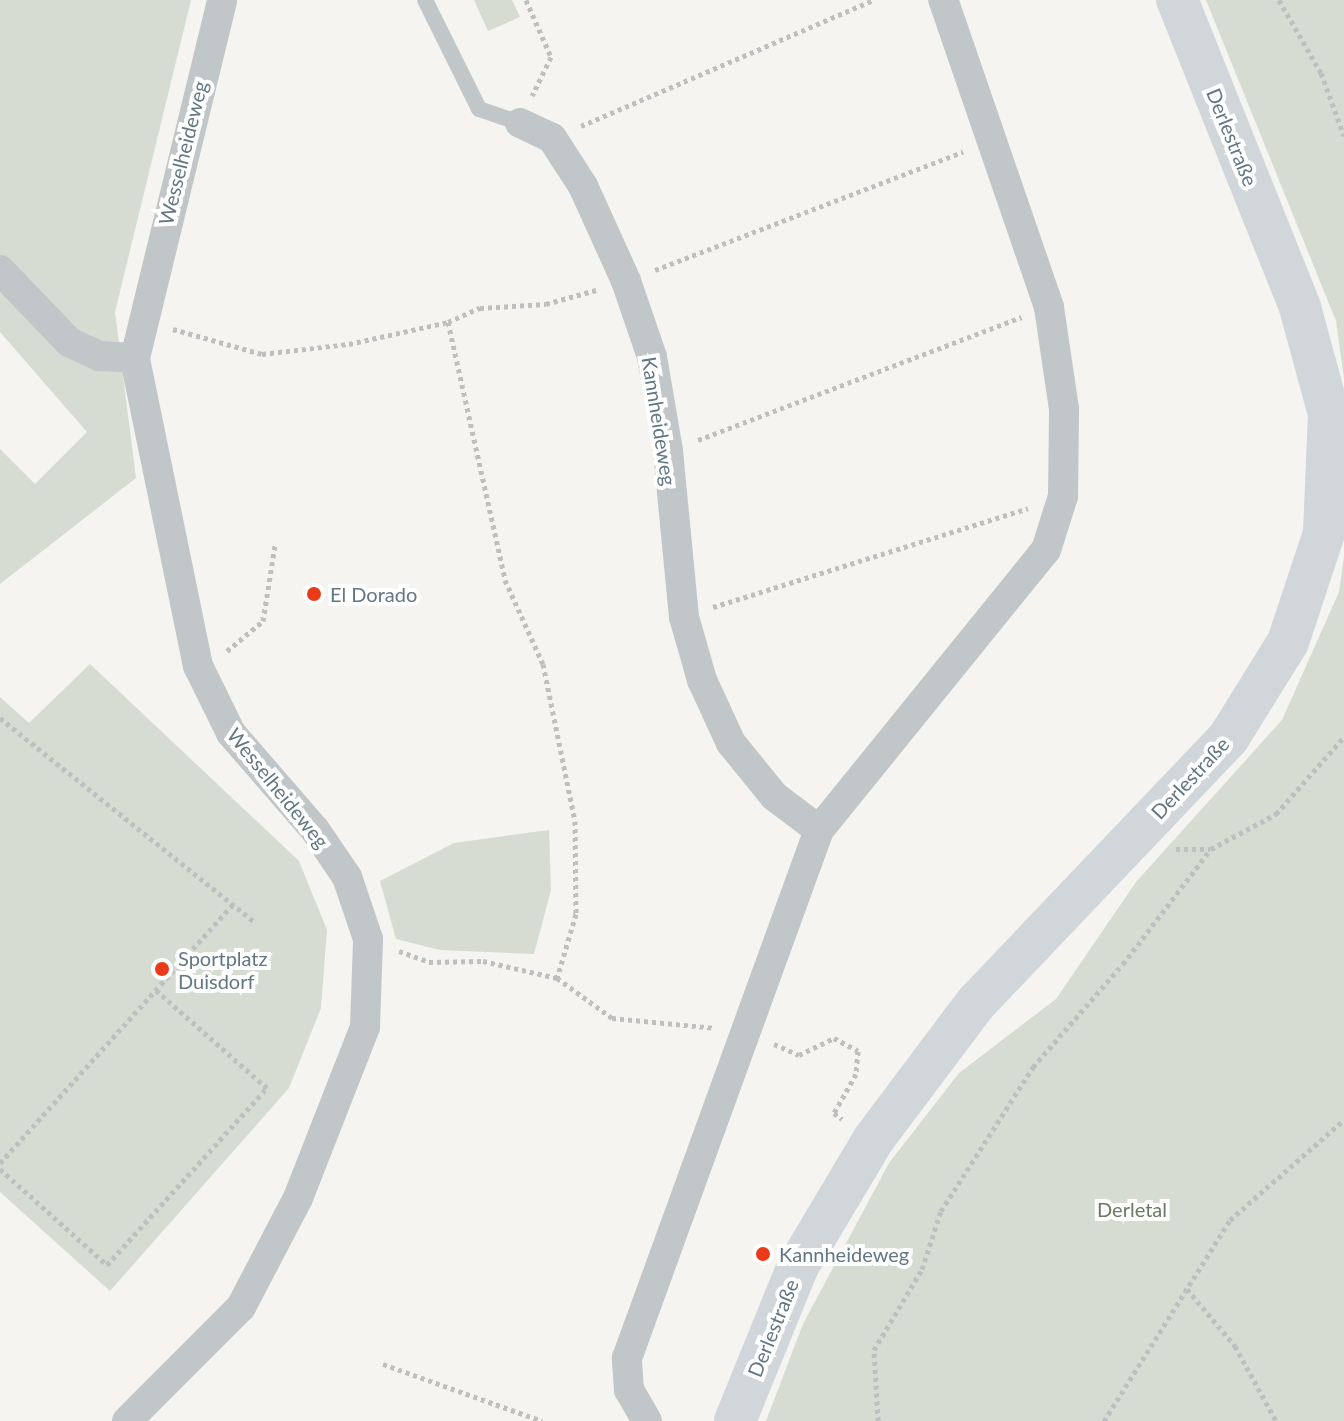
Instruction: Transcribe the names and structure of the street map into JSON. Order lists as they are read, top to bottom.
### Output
{
  "streets": {
    "street": ["Derlestraße", "Wesselheideweg", "Kannheideweg"]
  },
  "parks": ["Derletal"],
  "places": ["El Dorado", "Sportplatz Duisdorf", "Kannheideweg"]
}
